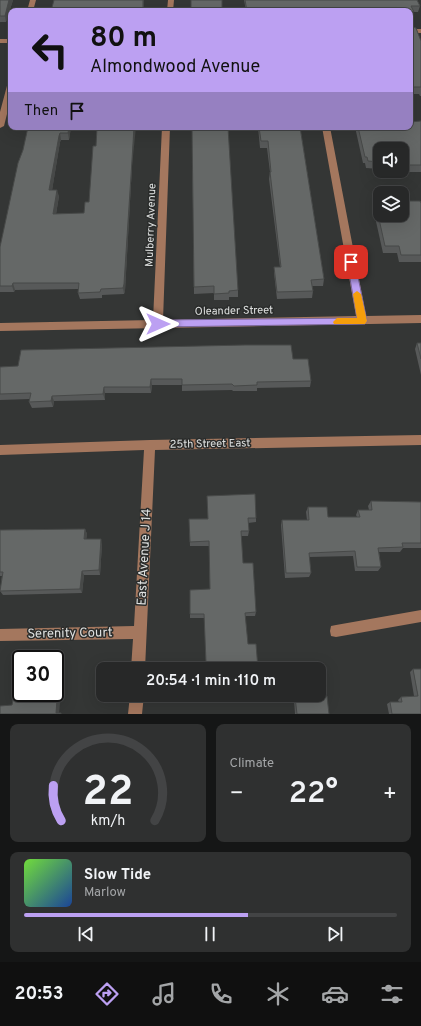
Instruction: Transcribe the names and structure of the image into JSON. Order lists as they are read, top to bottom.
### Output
{
  "streets": {
    "street": [
      "Mulberry Avenue",
      "Oleander Street",
      "25th Street East",
      "East Avenue J 14",
      "Serenity Court"
    ]
  },
  "crossings": [
    ["Mulberry Avenue", "Oleander Street"],
    ["25th Street East", "East Avenue J 14"],
    ["East Avenue J 14", "Serenity Court"]
  ],
  "page": {
    "turn": ["80 m", "Almondwood Avenue"],
    "then": "Then",
    "limit": "30",
    "trip": "20:54 · 1 min · 110 m",
    "tile": "Climate",
    "heat": ["−", "22°", "+"],
    "song": ["Slow Tide", "Marlow"],
    "tabs": "20:53",
    "gauge": ["22", "km/h"]
  }
}
